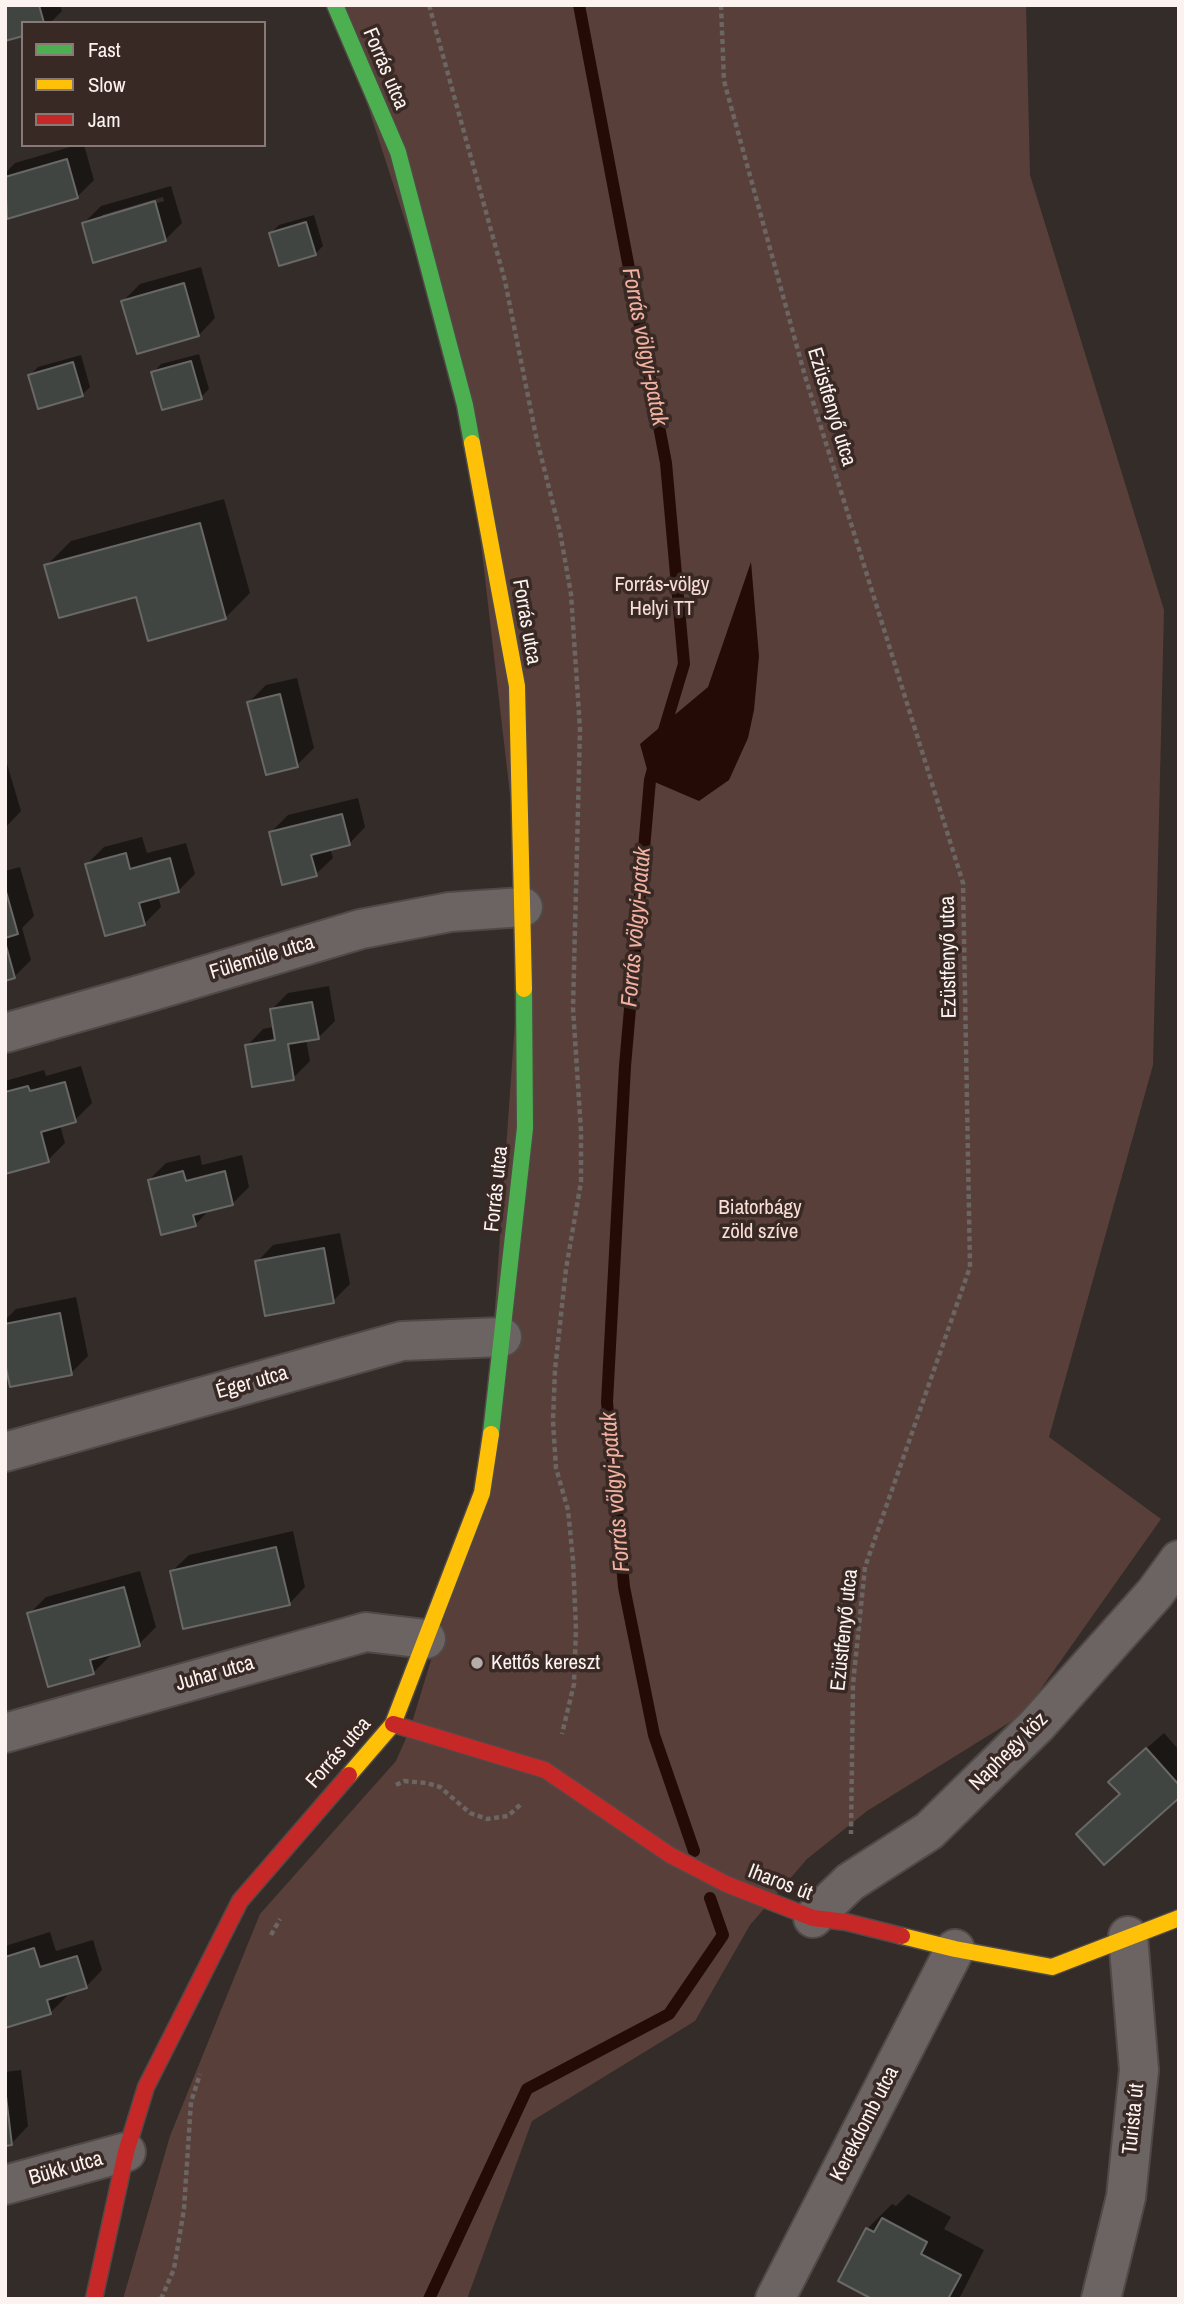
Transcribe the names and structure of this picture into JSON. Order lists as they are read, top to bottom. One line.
{"streets":{"street":["Forrás utca","Fülemüle utca","Éger utca","Juhar utca","Naphegy köz","Iharos út","Turista út","Kerekdomb utca","Bükk utca"],"path":["Ezüstfenyő utca"]},"crossings":[["Forrás utca","Fülemüle utca"],["Forrás utca","Éger utca"],["Forrás utca","Juhar utca"],["Forrás utca","Iharos út"],["Forrás utca","Bükk utca"],["Ezüstfenyő utca","Naphegy köz"],["Naphegy köz","Iharos út"],["Iharos út","Turista út"],["Iharos út","Kerekdomb utca"]],"water":["Forrás völgyi-patak"],"parks":["Forrás-völgy Helyi TT","Biatorbágy zöld szíve"],"places":["Kettős kereszt"],"legend":["Fast","Slow","Jam"]}
